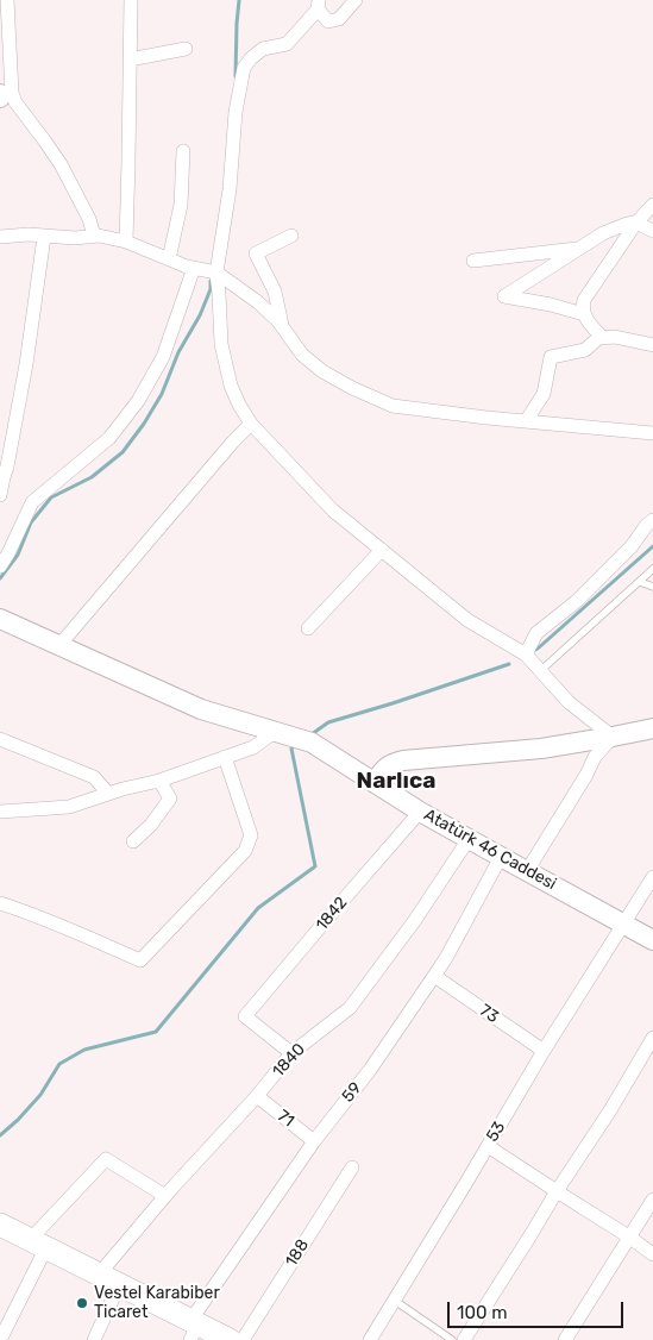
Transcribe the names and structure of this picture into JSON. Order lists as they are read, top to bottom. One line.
{"streets":{"street":["Atatürk 46 Caddesi","1842","73","1840","59","71","53","188"]},"crossings":[["Atatürk 46 Caddesi","1842"],["Atatürk 46 Caddesi","1840"],["Atatürk 46 Caddesi","59"],["Atatürk 46 Caddesi","53"],["1842","1840"],["73","59"],["73","53"],["1840","71"],["59","71"]],"districts":["Narlıca"],"places":["Vestel Karabiber Ticaret"],"scale_bar":"100 m"}
